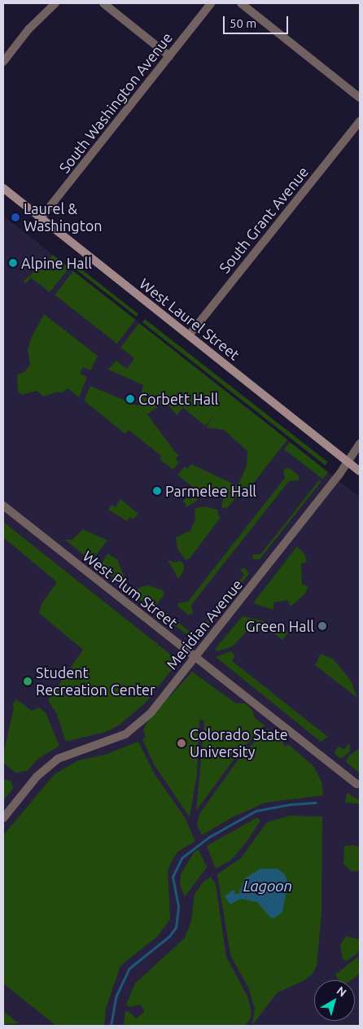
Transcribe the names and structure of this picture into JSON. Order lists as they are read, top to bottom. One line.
{"streets":{"main road":["West Laurel Street"],"street":["South Washington Avenue","South Grant Avenue","West Plum Street","Meridian Avenue"]},"crossings":[["South Washington Avenue","West Laurel Street"],["South Grant Avenue","West Laurel Street"],["West Laurel Street","Meridian Avenue"],["West Plum Street","Meridian Avenue"]],"water":["Lagoon"],"places":["Laurel & Washington","Alpine Hall","Corbett Hall","Parmelee Hall","Green Hall","Student Recreation Center","Colorado State University"],"scale_bar":"50 m","north":"top right"}
